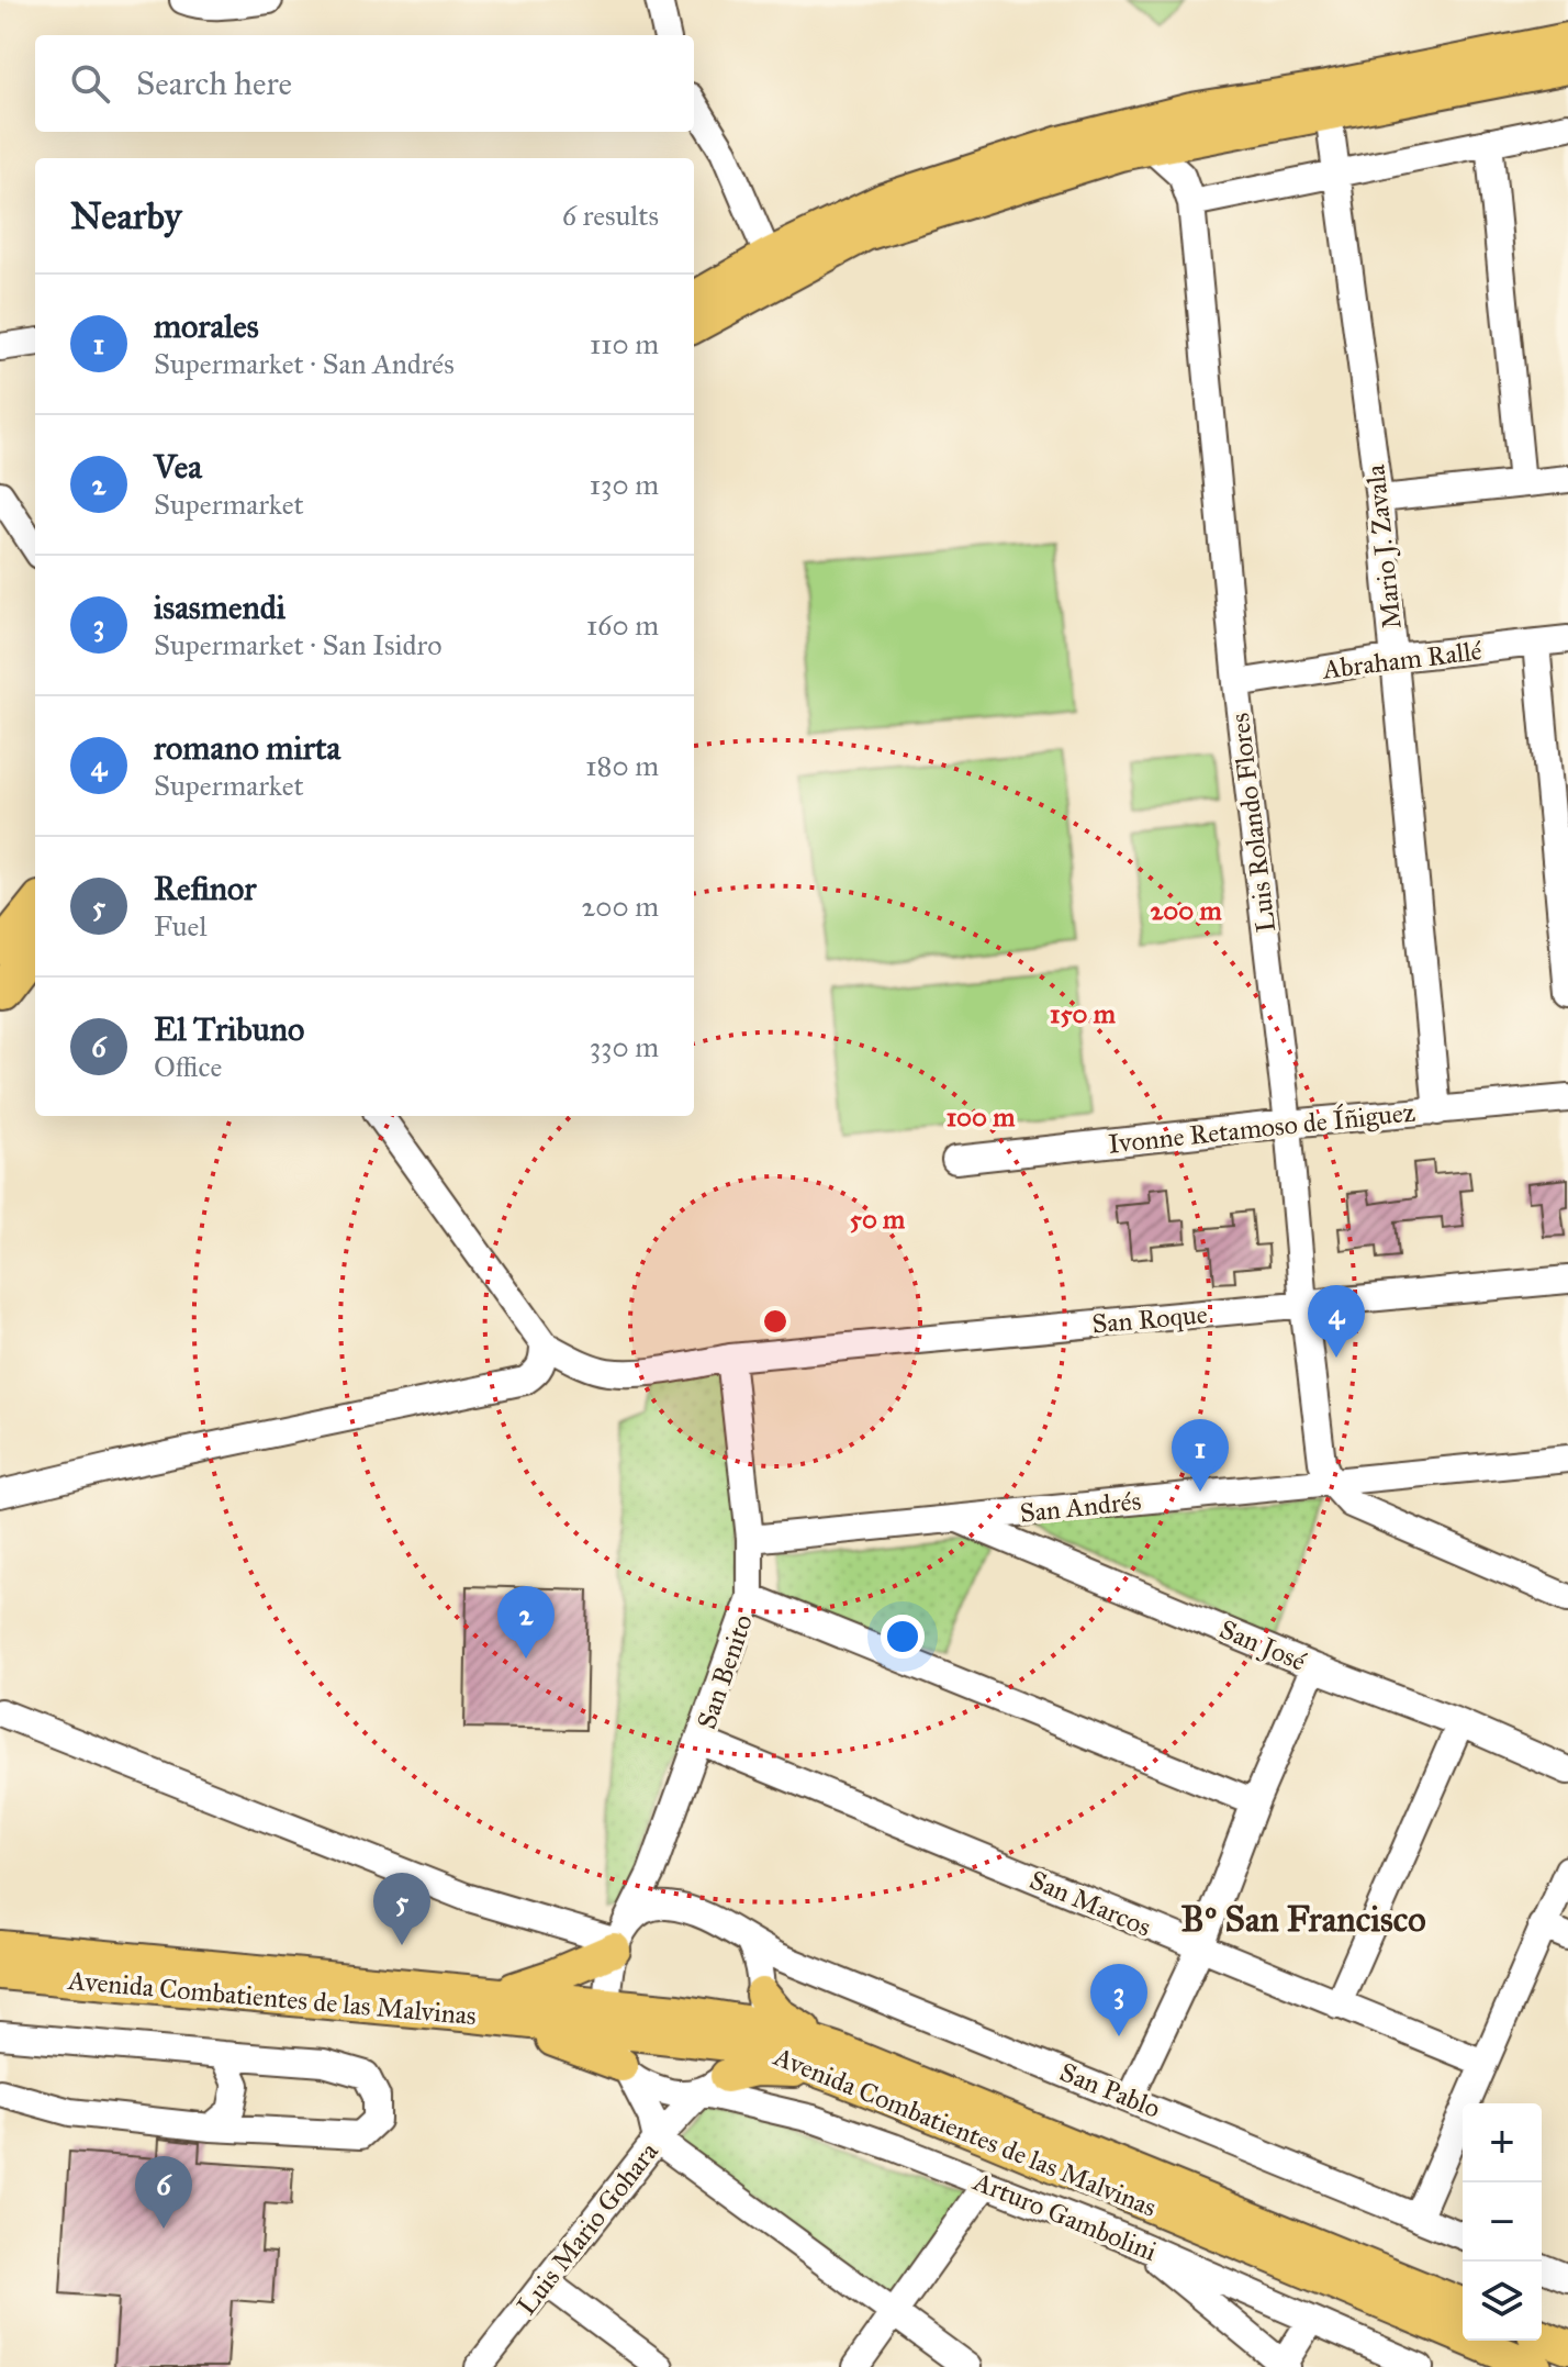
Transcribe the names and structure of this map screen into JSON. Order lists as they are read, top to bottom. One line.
{"streets":{"main road":["Avenida Combatientes de las Malvinas"],"street":["Mario J. Zavala","Abraham Rallé","Luis Rolando Flores","Ivonne Retamoso de Íñiguez","San Roque","San Andrés","San José","San Benito","San Marcos","San Pablo","Arturo Gambolini","Luis Mario Gohara"]},"crossings":[["Mario J. Zavala","Abraham Rallé"],["Mario J. Zavala","Ivonne Retamoso de Íñiguez"],["Abraham Rallé","Luis Rolando Flores"],["Luis Rolando Flores","Ivonne Retamoso de Íñiguez"],["Luis Rolando Flores","San Roque"],["Luis Rolando Flores","San Andrés"],["San Roque","San Benito"],["San Andrés","San José"],["San Andrés","San Benito"],["San Benito","San Marcos"],["San Benito","Avenida Combatientes de las Malvinas"],["Avenida Combatientes de las Malvinas","Luis Mario Gohara"],["Arturo Gambolini","Luis Mario Gohara"]],"districts":["Bº San Francisco"],"page":{"search":"Search here","heading":["Nearby","6 results"],"list":[{"mark":"1","name":"morales","note":"Supermarket · San Andrés","value":"110 m"},{"mark":"2","name":"Vea","note":"Supermarket","value":"130 m"},{"mark":"3","name":"isasmendi","note":"Supermarket · San Isidro","value":"160 m"},{"mark":"4","name":"romano mirta","note":"Supermarket","value":"180 m"},{"mark":"5","name":"Refinor","note":"Fuel","value":"200 m"},{"mark":"6","name":"El Tribuno","note":"Office","value":"330 m"}],"pins":["4","1","2","5","3","6"],"map_buttons":["+","−"]},"rings":["200 m","150 m","100 m","50 m"]}
